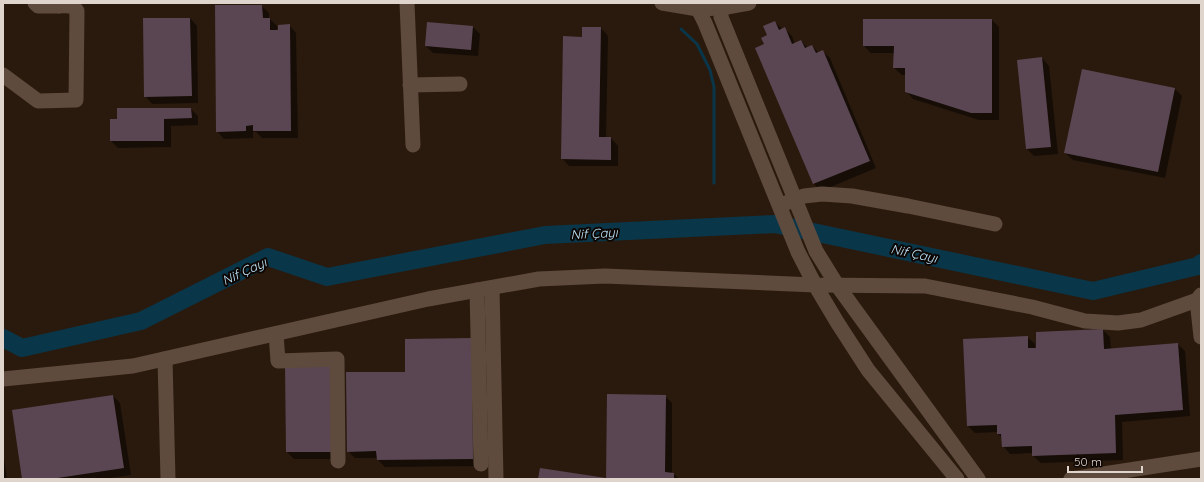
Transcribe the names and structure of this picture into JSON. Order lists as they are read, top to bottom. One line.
{"water":["Nif Çayı"],"scale_bar":"50 m"}
